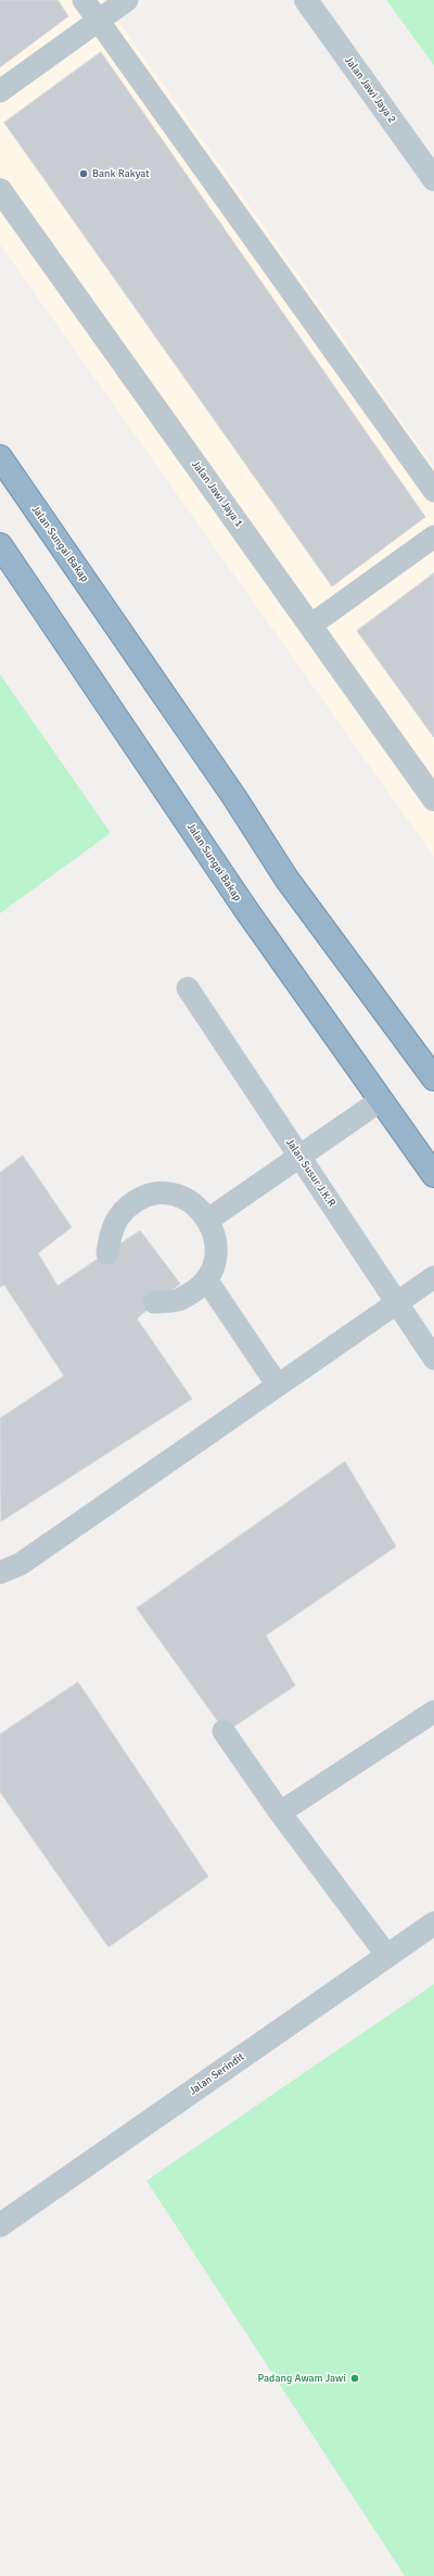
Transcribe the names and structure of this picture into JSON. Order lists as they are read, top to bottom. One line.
{"streets":{"highway":["Jalan Sungai Bakap"],"street":["Jalan Jawi Jaya 2","Jalan Jawi Jaya 1","Jalan Serindit"],"lane":["Jalan Susur J.K.R"]},"places":["Bank Rakyat","Padang Awam Jawi"]}
